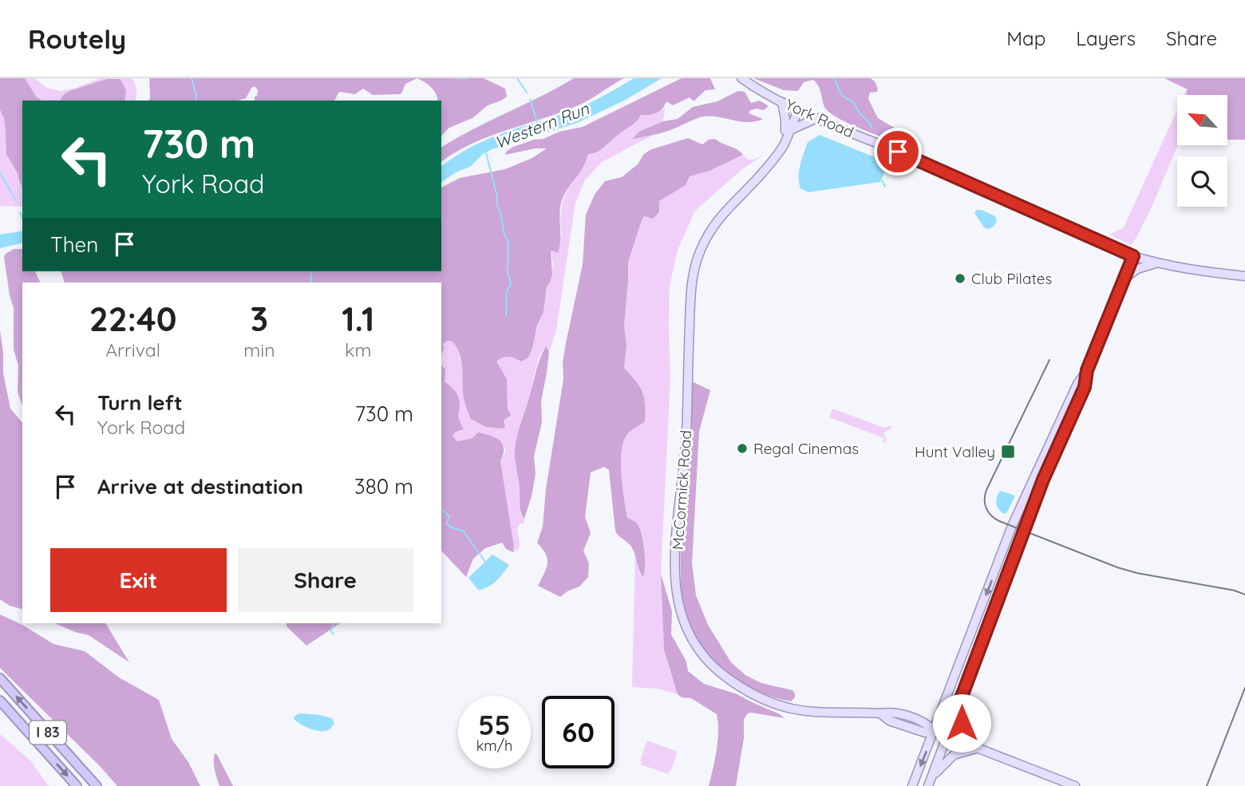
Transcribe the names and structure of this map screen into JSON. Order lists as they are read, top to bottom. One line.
{"streets":{"highway":["I 83"],"main road":["York Road","McCormick Road"]},"crossings":[["York Road","McCormick Road"]],"water":["Western Run"],"places":{"other":["Club Pilates","Regal Cinemas"],"transit":["Hunt Valley"]},"north":"top left","page":{"header":"Routely","nav":["Map","Layers","Share"],"turn":["730 m","York Road"],"then":"Then","eta":["22:40","Arrival","3","min","1.1","km"],"list":[{"name":"Turn left","note":"York Road","value":"730 m"},{"name":"Arrive at destination","value":"380 m"}],"buttons":["Exit","Share"],"speed":"55 km/h","limit":"60"}}
